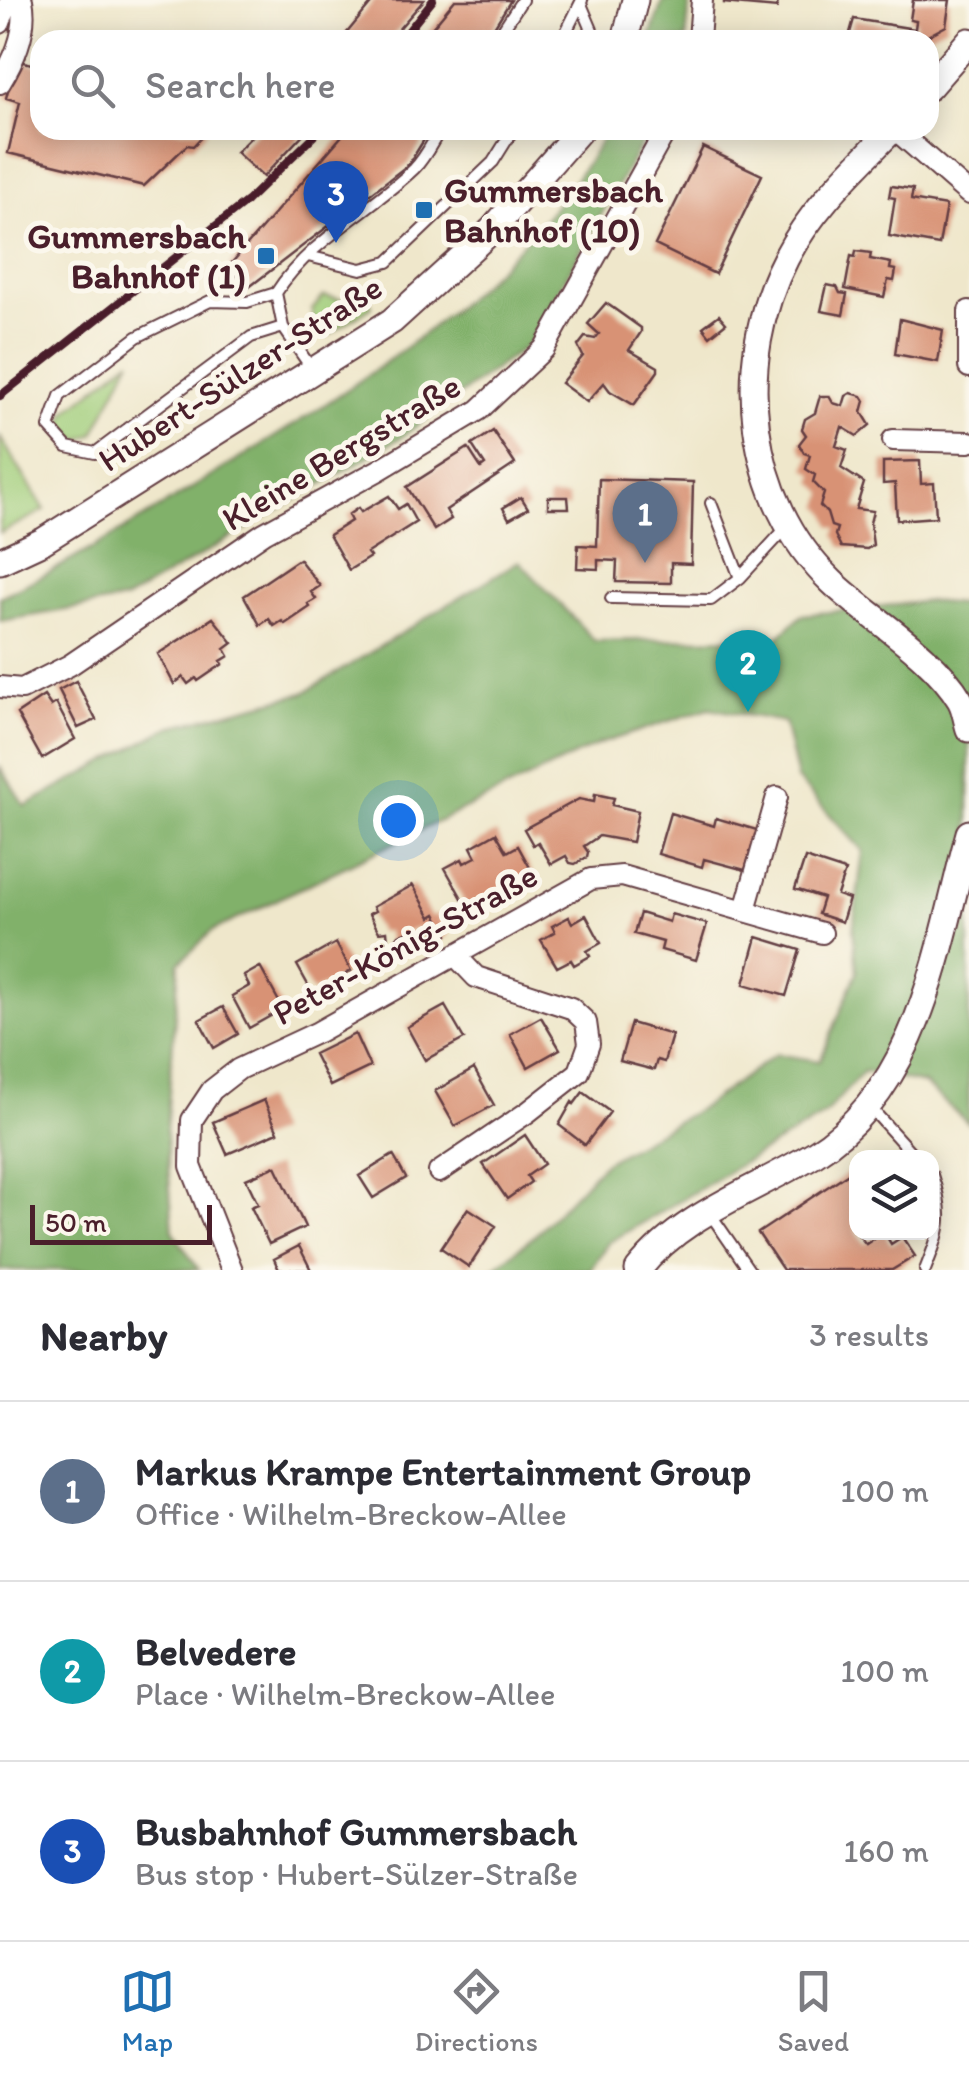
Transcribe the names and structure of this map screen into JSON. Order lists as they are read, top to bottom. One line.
{"streets":{"street":["Hubert-Sülzer-Straße","Kleine Bergstraße","Peter-König-Straße"]},"places":{"transit":["Gummersbach Bahnhof (10)","Gummersbach Bahnhof (1)"]},"scale_bar":"50 m","page":{"search":"Search here","pins":["3","1","2"],"scale":"50 m","heading":["Nearby","3 results"],"list":[{"mark":"1","name":"Markus Krampe Entertainment Group","note":"Office · Wilhelm-Breckow-Allee","value":"100 m"},{"mark":"2","name":"Belvedere","note":"Place · Wilhelm-Breckow-Allee","value":"100 m"},{"mark":"3","name":"Busbahnhof Gummersbach","note":"Bus stop · Hubert-Sülzer-Straße","value":"160 m"}],"nav":["Map","Directions","Saved"]}}
